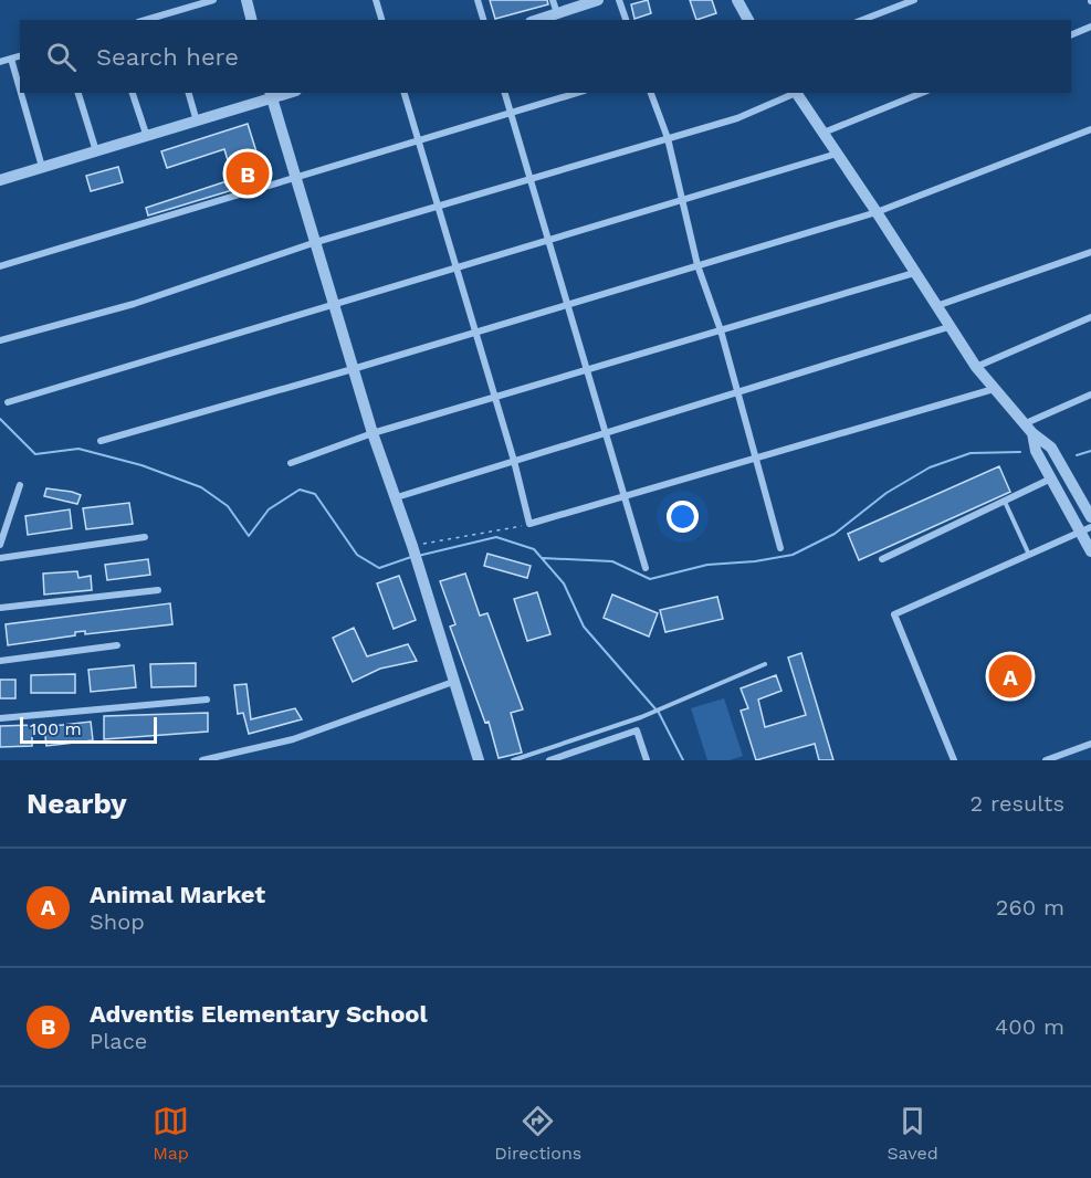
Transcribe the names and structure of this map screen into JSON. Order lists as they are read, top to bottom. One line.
{"scale_bar":"100 m","page":{"search":"Search here","pins":["B","A"],"scale":"100 m","heading":["Nearby","2 results"],"list":[{"mark":"A","name":"Animal Market","note":"Shop","value":"260 m"},{"mark":"B","name":"Adventis Elementary School","note":"Place","value":"400 m"}],"nav":["Map","Directions","Saved"]}}
